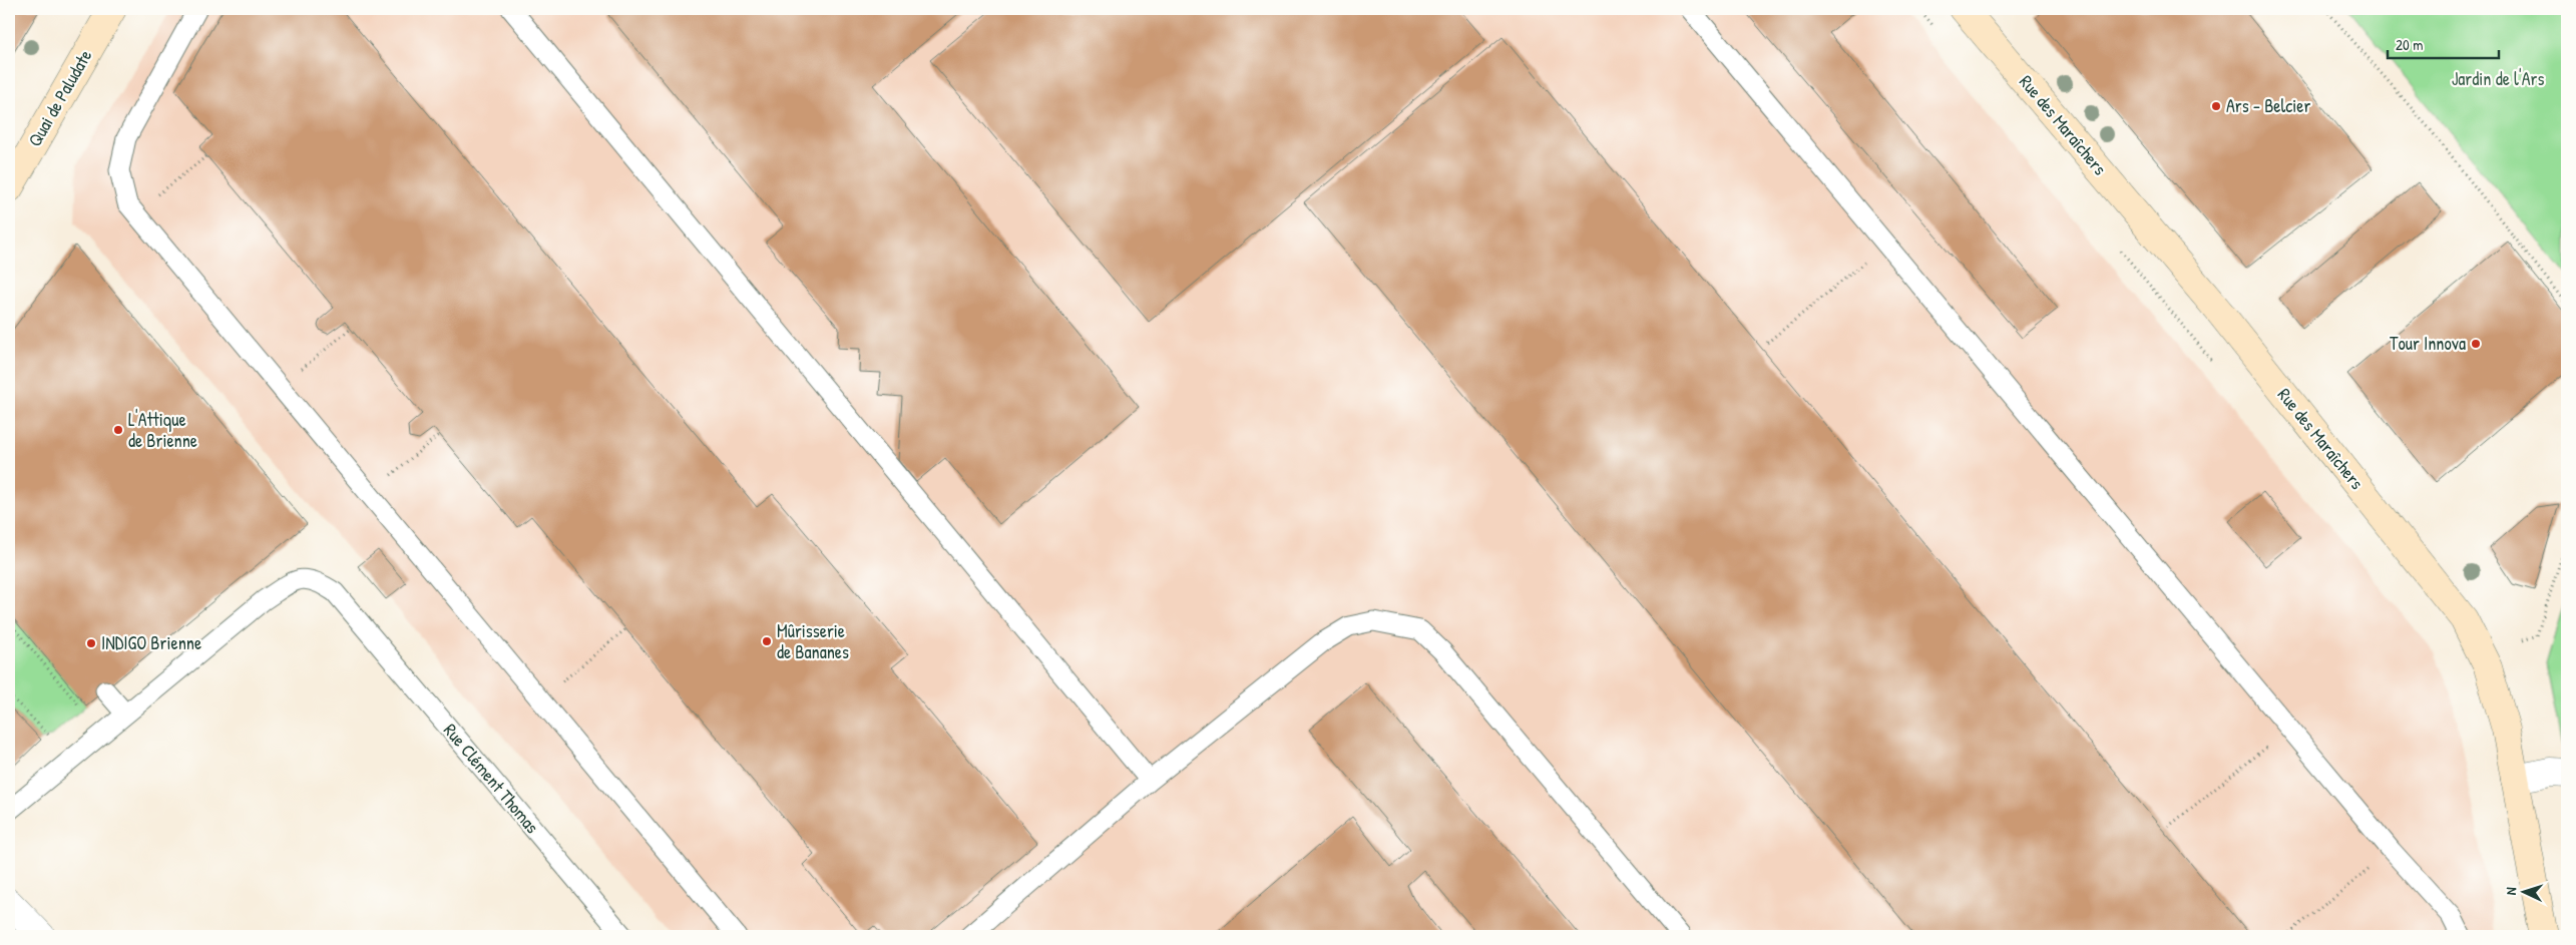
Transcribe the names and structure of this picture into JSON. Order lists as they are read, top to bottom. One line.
{"streets":{"main road":["Quai de Paludate","Rue des Maraîchers"],"lane":["Rue Clément Thomas"]},"parks":["Jardin de l'Ars"],"places":["Ars - Belcier","Tour Innova","L'Attique de Brienne","Mûrisserie de Bananes","INDIGO Brienne"],"scale_bar":"20 m","north":"left"}
